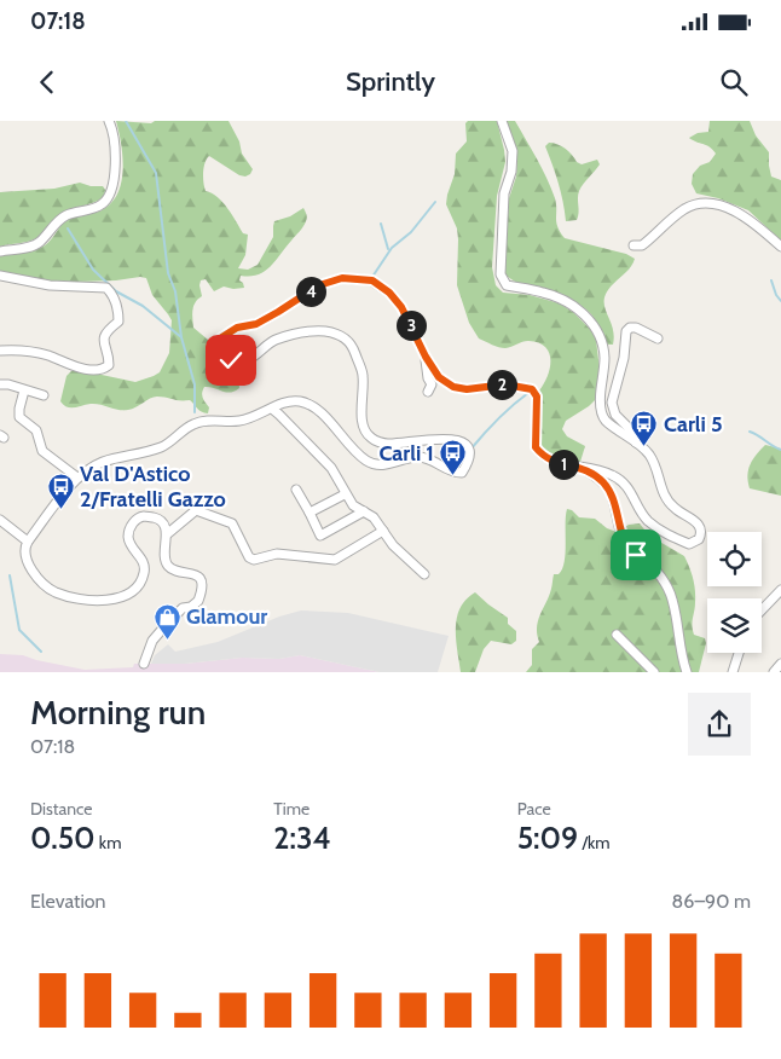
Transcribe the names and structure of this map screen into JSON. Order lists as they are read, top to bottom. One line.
{"places":{"bus stop":["Carli 5","Carli 1","Val D'Astico 2/Fratelli Gazzo"],"shop":["Glamour"]},"page":{"status":"07:18","header":"Sprintly","pins":["4","3","2","1"],"heading":["Morning run","07:18"],"stats":[["Distance","0.50 km"],["Time","2:34"],["Pace","5:09 /km"]],"chart":["Elevation","86–90 m"]}}
